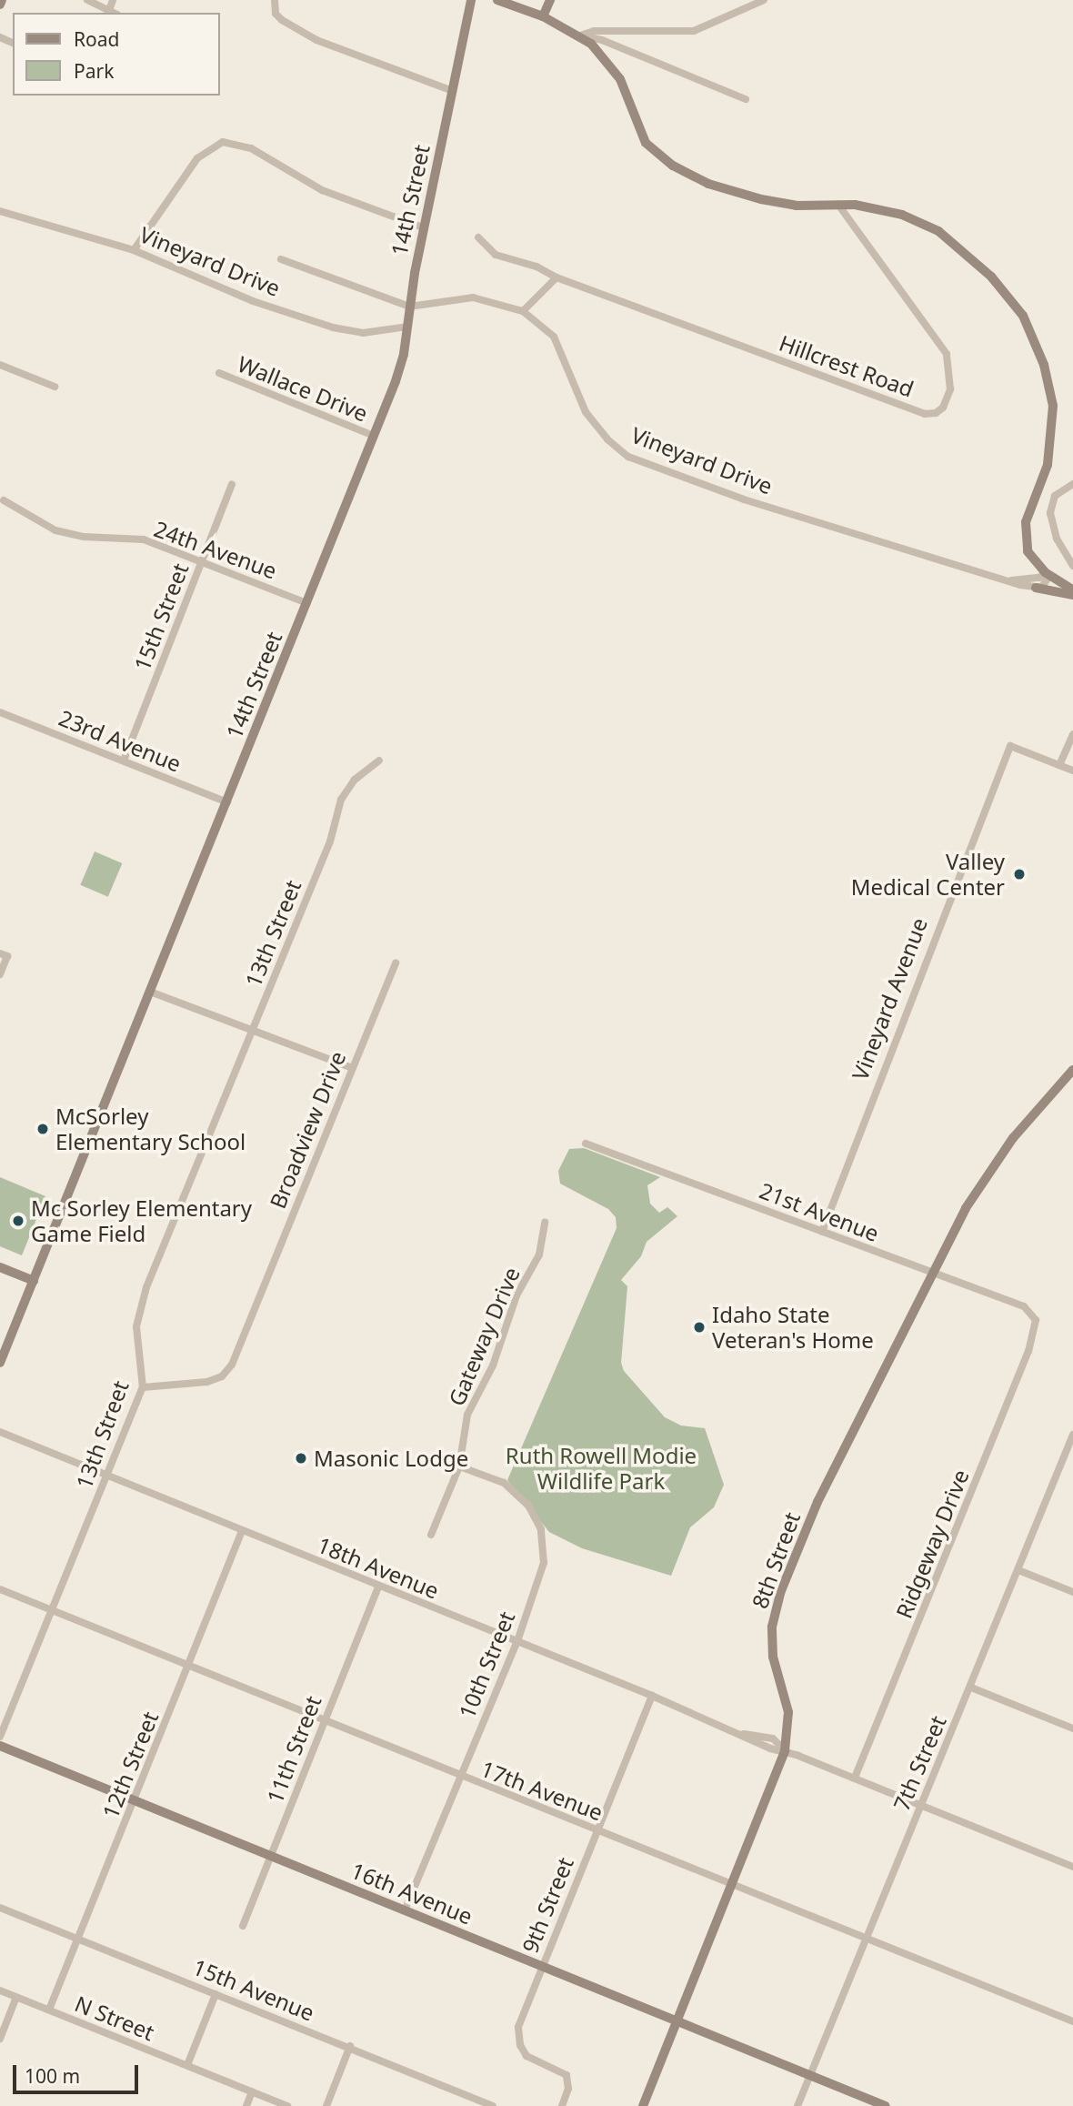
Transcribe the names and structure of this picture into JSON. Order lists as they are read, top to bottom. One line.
{"streets":{"street":["14th Street","Vineyard Drive","Hillcrest Road","Wallace Drive","24th Avenue","15th Street","23rd Avenue","13th Street","Vineyard Avenue","Broadview Drive","21st Avenue","Gateway Drive","Ridgeway Drive","8th Street","18th Avenue","10th Street","11th Street","7th Street","12th Street","17th Avenue","16th Avenue","9th Street","15th Avenue","N Street"]},"crossings":[["14th Street","Vineyard Drive"],["14th Street","Wallace Drive"],["14th Street","24th Avenue"],["14th Street","23rd Avenue"],["24th Avenue","15th Street"],["15th Street","23rd Avenue"],["13th Street","Broadview Drive"],["13th Street","18th Avenue"],["13th Street","17th Avenue"],["Vineyard Avenue","21st Avenue"],["21st Avenue","Ridgeway Drive"],["21st Avenue","8th Street"],["Gateway Drive","10th Street"],["Ridgeway Drive","18th Avenue"],["8th Street","18th Avenue"],["8th Street","17th Avenue"],["8th Street","16th Avenue"],["18th Avenue","10th Street"],["18th Avenue","11th Street"],["18th Avenue","7th Street"],["18th Avenue","12th Street"],["18th Avenue","9th Street"],["10th Street","17th Avenue"],["10th Street","16th Avenue"],["11th Street","17th Avenue"],["11th Street","16th Avenue"],["7th Street","17th Avenue"],["7th Street","16th Avenue"],["12th Street","17th Avenue"],["12th Street","16th Avenue"],["12th Street","15th Avenue"],["12th Street","N Street"],["17th Avenue","9th Street"],["16th Avenue","9th Street"]],"parks":["Ruth Rowell Modie Wildlife Park"],"places":["Valley Medical Center","McSorley Elementary School","Mc Sorley Elementary Game Field","Idaho State Veteran's Home","Masonic Lodge"],"legend":["Road","Park"],"scale_bar":"100 m"}
